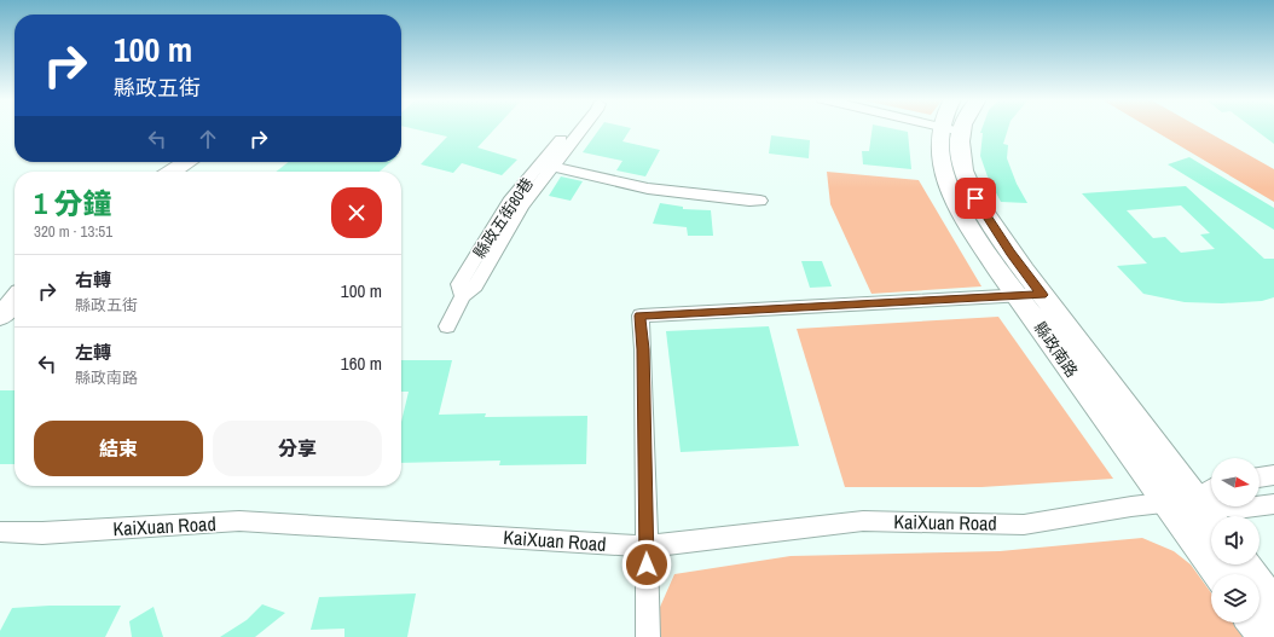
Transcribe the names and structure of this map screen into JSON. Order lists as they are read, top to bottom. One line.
{"streets":{"street":["縣政五街80巷","縣政南路","KaiXuan Road"]},"crossings":[["縣政南路","KaiXuan Road"]],"north":"right","page":{"turn":["100 m","縣政五街"],"heading":["1 分鐘","320 m · 13:51"],"list":[{"name":"右轉","note":"縣政五街","value":"100 m"},{"name":"左轉","note":"縣政南路","value":"160 m"}],"buttons":["結束","分享"]}}
